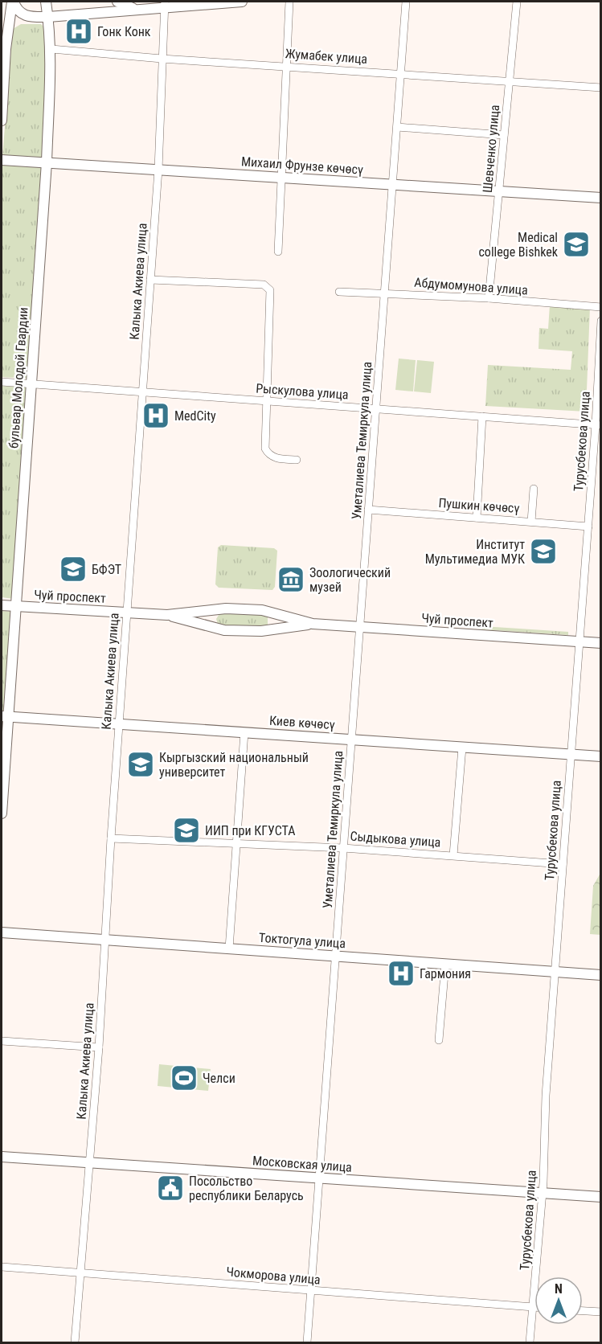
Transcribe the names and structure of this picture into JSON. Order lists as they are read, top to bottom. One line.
{"streets":{"main road":["Михаил Фрунзе көчөсү","бульвар Молодой Гвардии","Чуй проспект","Киев көчөсү","Токтогула улица","Московская улица"],"street":["Жумабек улица","Шевченко улица","Калыка Акиева улица","Абдумомунова улица","Рыскулова улица","Уметалиева Темиркула улица","Турусбекова улица","Пушкин көчөсү","Сыдыкова улица","Чокморова улица"]},"crossings":[["Жумабек улица","Шевченко улица"],["Жумабек улица","Калыка Акиева улица"],["Жумабек улица","бульвар Молодой Гвардии"],["Жумабек улица","Уметалиева Темиркула улица"],["Шевченко улица","Михаил Фрунзе көчөсү"],["Шевченко улица","Абдумомунова улица"],["Михаил Фрунзе көчөсү","Калыка Акиева улица"],["Михаил Фрунзе көчөсү","бульвар Молодой Гвардии"],["Михаил Фрунзе көчөсү","Уметалиева Темиркула улица"],["Калыка Акиева улица","Рыскулова улица"],["Калыка Акиева улица","Чуй проспект"],["Калыка Акиева улица","Киев көчөсү"],["Калыка Акиева улица","Сыдыкова улица"],["Калыка Акиева улица","Токтогула улица"],["Калыка Акиева улица","Московская улица"],["Калыка Акиева улица","Чокморова улица"],["Абдумомунова улица","Уметалиева Темиркула улица"],["бульвар Молодой Гвардии","Рыскулова улица"],["бульвар Молодой Гвардии","Чуй проспект"],["бульвар Молодой Гвардии","Киев көчөсү"],["Рыскулова улица","Уметалиева Темиркула улица"],["Рыскулова улица","Турусбекова улица"],["Уметалиева Темиркула улица","Пушкин көчөсү"],["Уметалиева Темиркула улица","Чуй проспект"],["Уметалиева Темиркула улица","Киев көчөсү"],["Уметалиева Темиркула улица","Сыдыкова улица"],["Уметалиева Темиркула улица","Токтогула улица"],["Уметалиева Темиркула улица","Московская улица"],["Уметалиева Темиркула улица","Чокморова улица"],["Турусбекова улица","Пушкин көчөсү"],["Турусбекова улица","Чуй проспект"],["Турусбекова улица","Киев көчөсү"],["Турусбекова улица","Сыдыкова улица"],["Турусбекова улица","Токтогула улица"],["Турусбекова улица","Московская улица"],["Турусбекова улица","Чокморова улица"]],"places":{"hospital":["Гонк Конк","MedCity","Гармония"],"school or university":["Medical college Bishkek","Институт Мультимедиа МУК","БФЭТ","Кыргызский национальный университет","ИИП при КГУСТА"],"museum":["Зоологический музей"],"sports":["Челси"],"public building":["Посольство республики Беларусь"]},"north":"top"}
